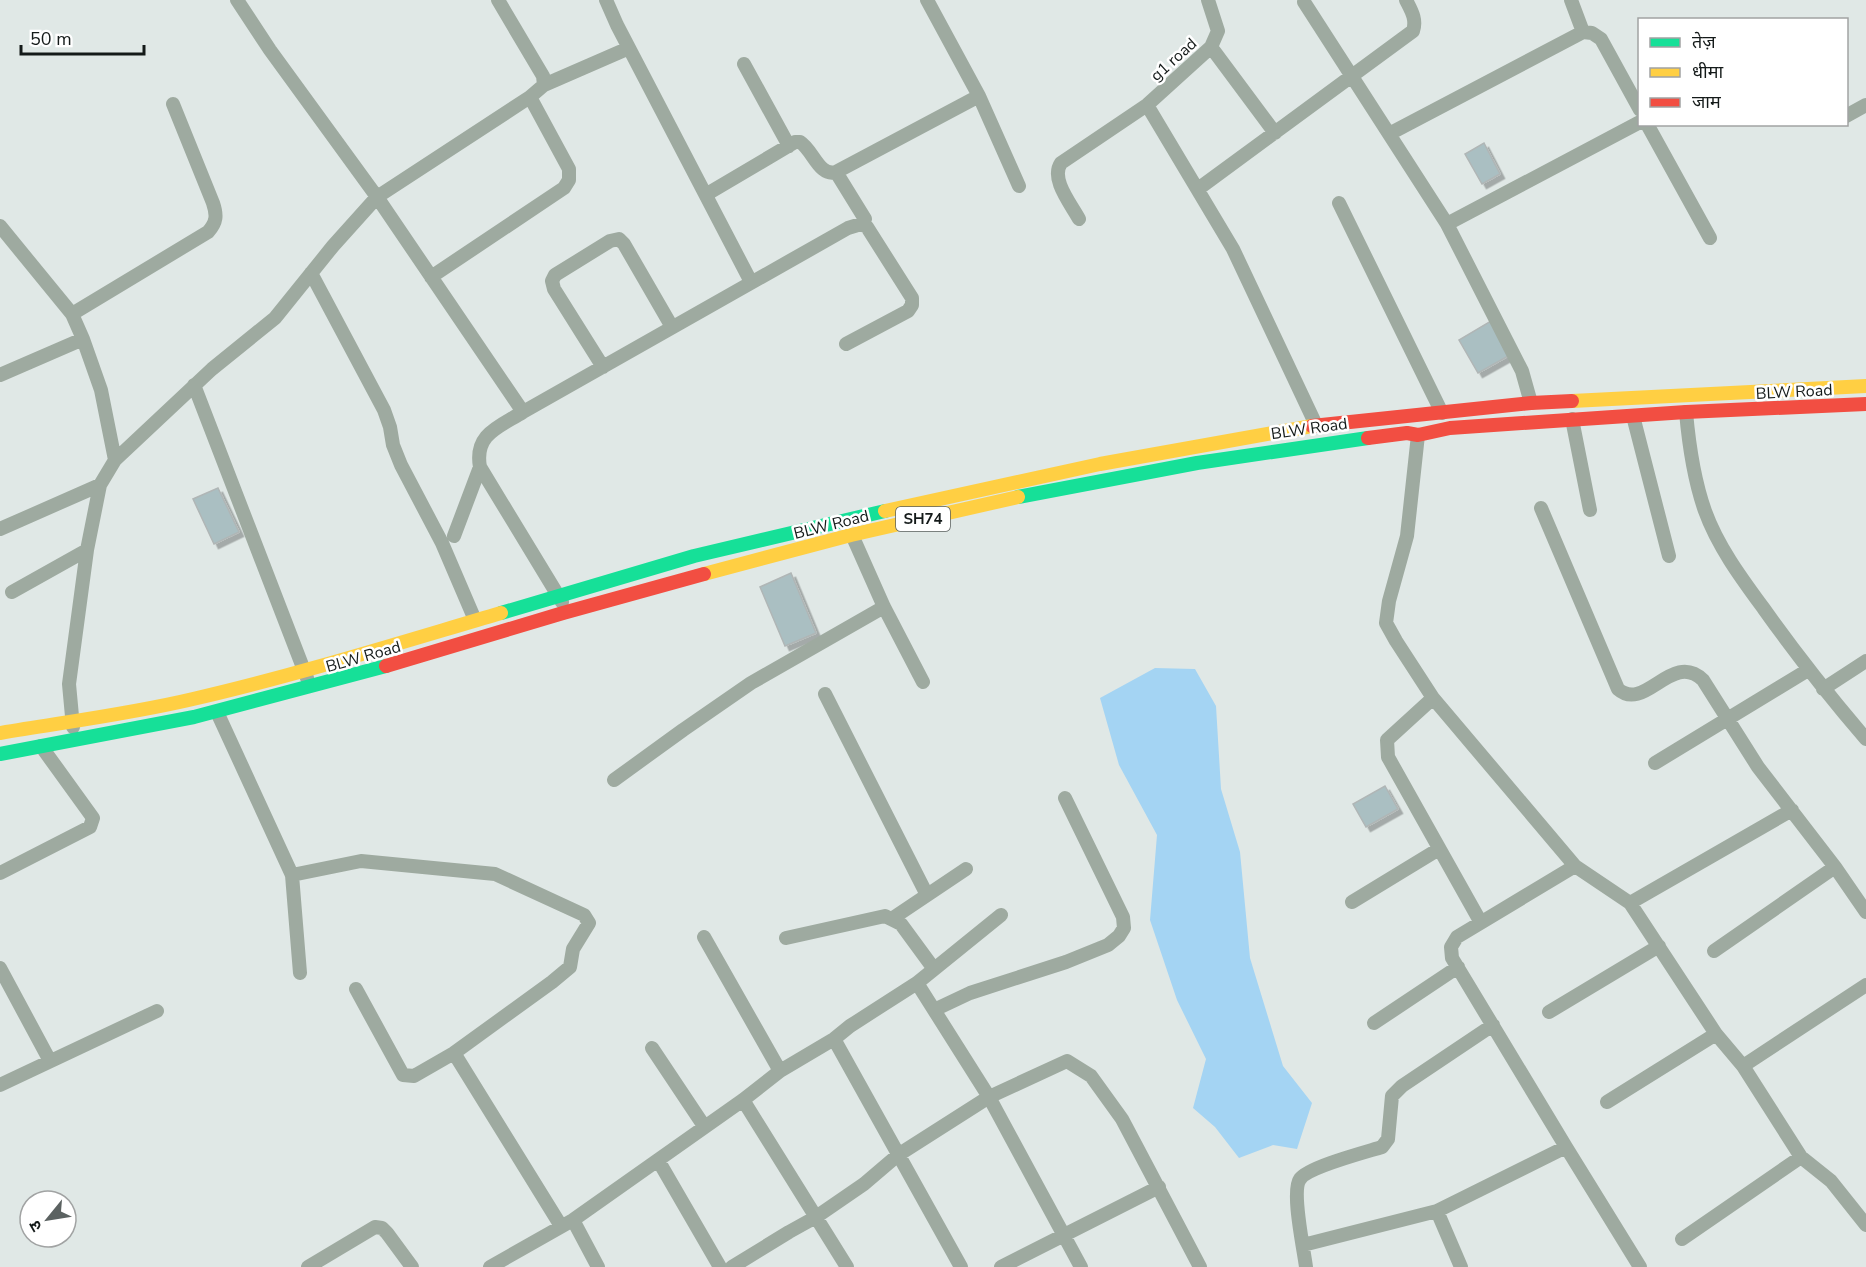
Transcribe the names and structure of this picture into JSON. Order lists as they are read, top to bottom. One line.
{"streets":{"main road":["BLW Road","SH74"],"street":["g1 road"]},"legend":["तेज़","धीमा","जाम"],"scale_bar":"50 m","north":"bottom left"}
